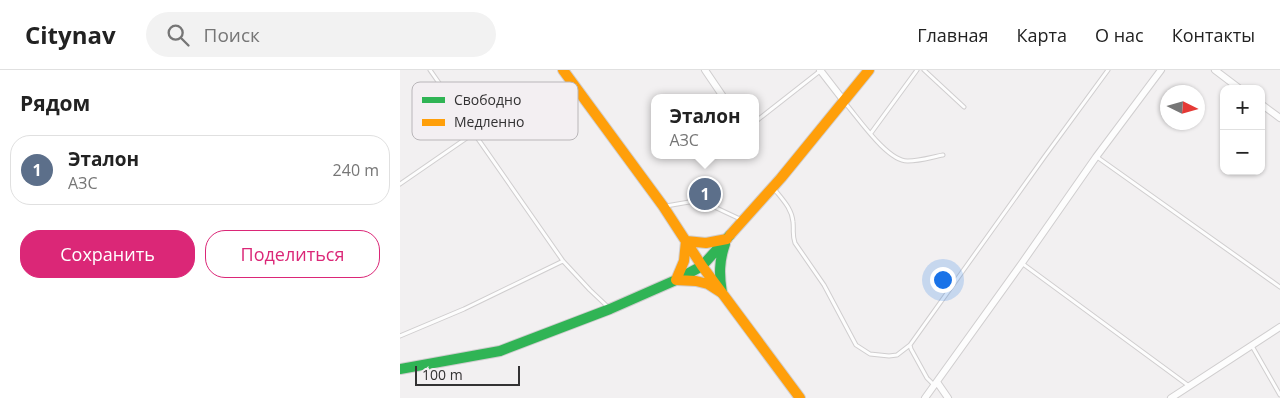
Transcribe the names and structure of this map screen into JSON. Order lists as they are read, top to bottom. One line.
{"legend":["Свободно","Медленно"],"scale_bar":"100 m","north":"right","page":{"header":"Citynav","search":"Поиск","nav":["Главная","Карта","О нас","Контакты"],"heading":"Рядом","map_buttons":["+","−"],"popup":["Эталон","АЗС"],"list":[{"mark":"1","name":"Эталон","note":"АЗС","value":"240 m"}],"pins":"1","buttons":["Сохранить","Поделиться"],"scale":"100 m"}}
